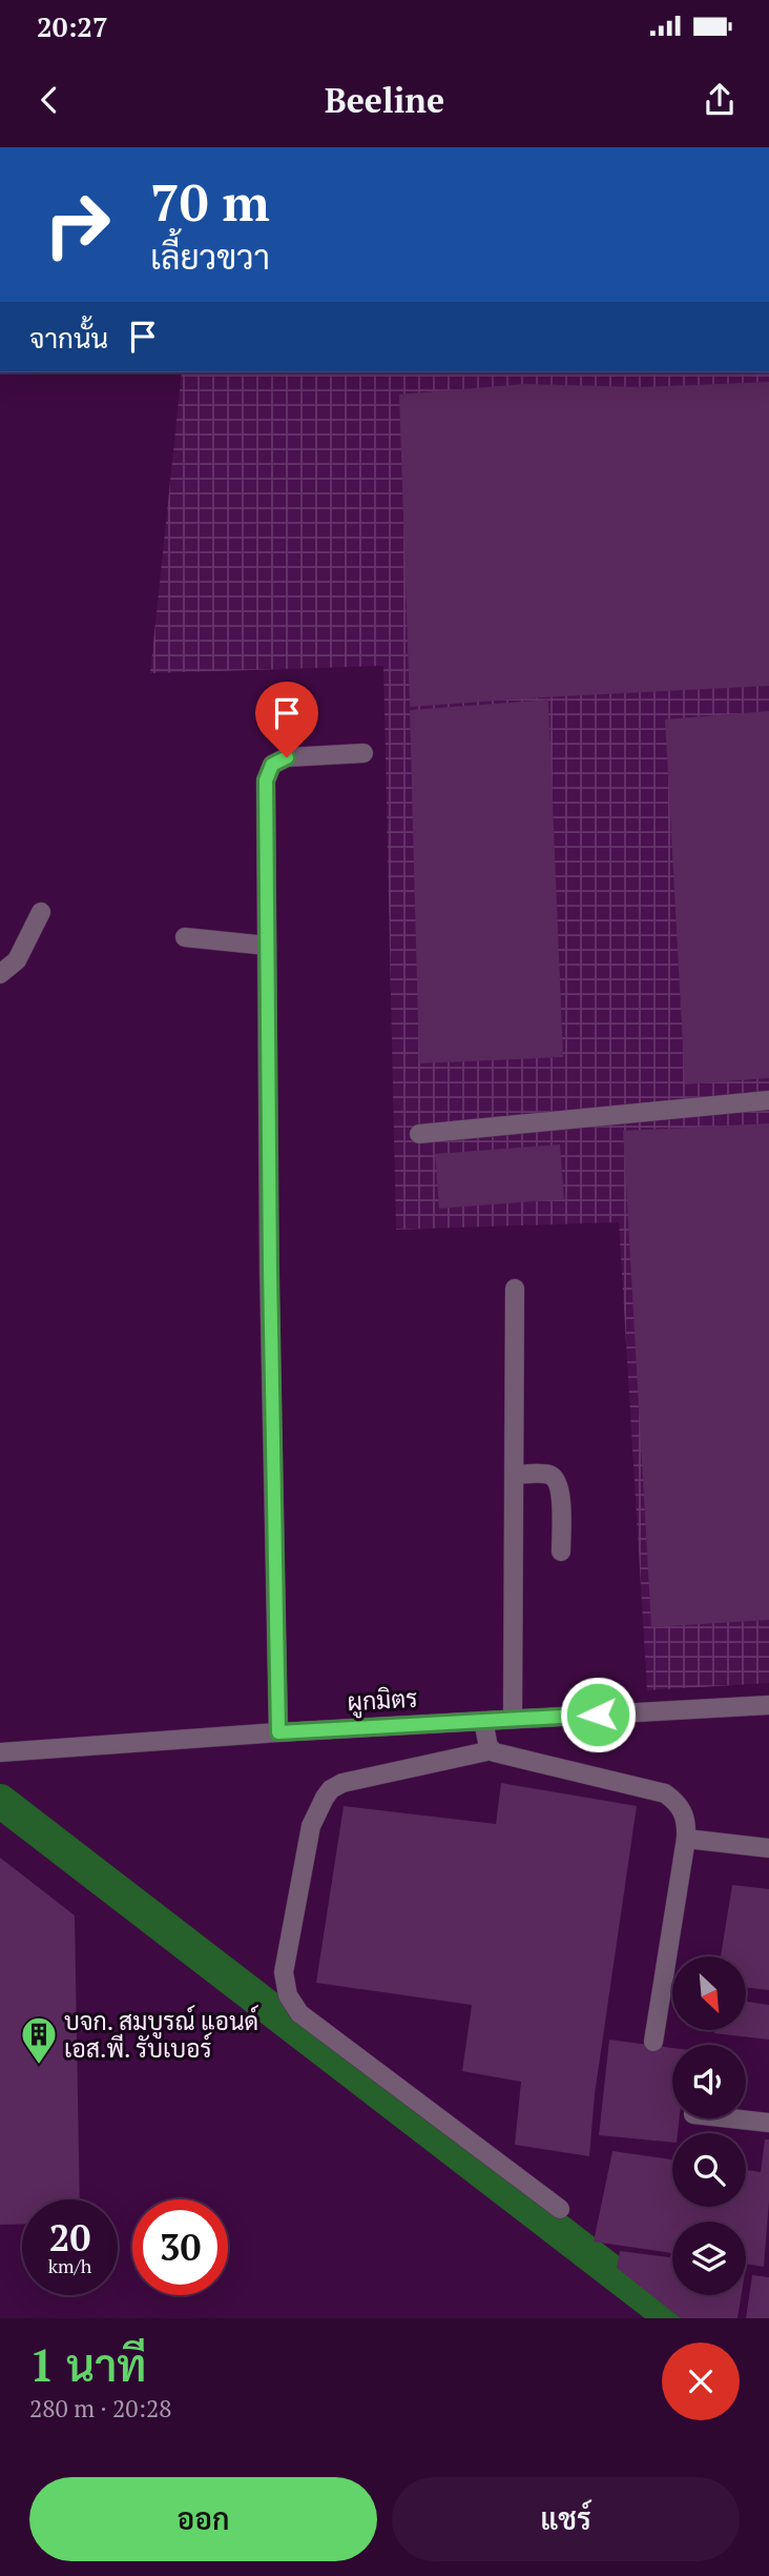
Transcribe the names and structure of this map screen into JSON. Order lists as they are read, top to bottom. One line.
{"streets":{"street":["ผูกมิตร"]},"places":{"building":["บจก. สมบูรณ์ แอนด์ เอส.พี. รับเบอร์"]},"north":"bottom right","page":{"status":"20:27","header":"Beeline","turn":["70 m","เลี้ยวขวา"],"then":"จากนั้น","speed":"20 km/h","limit":"30","heading":["1 นาที","280 m · 20:28"],"buttons":["ออก","แชร์"]}}
